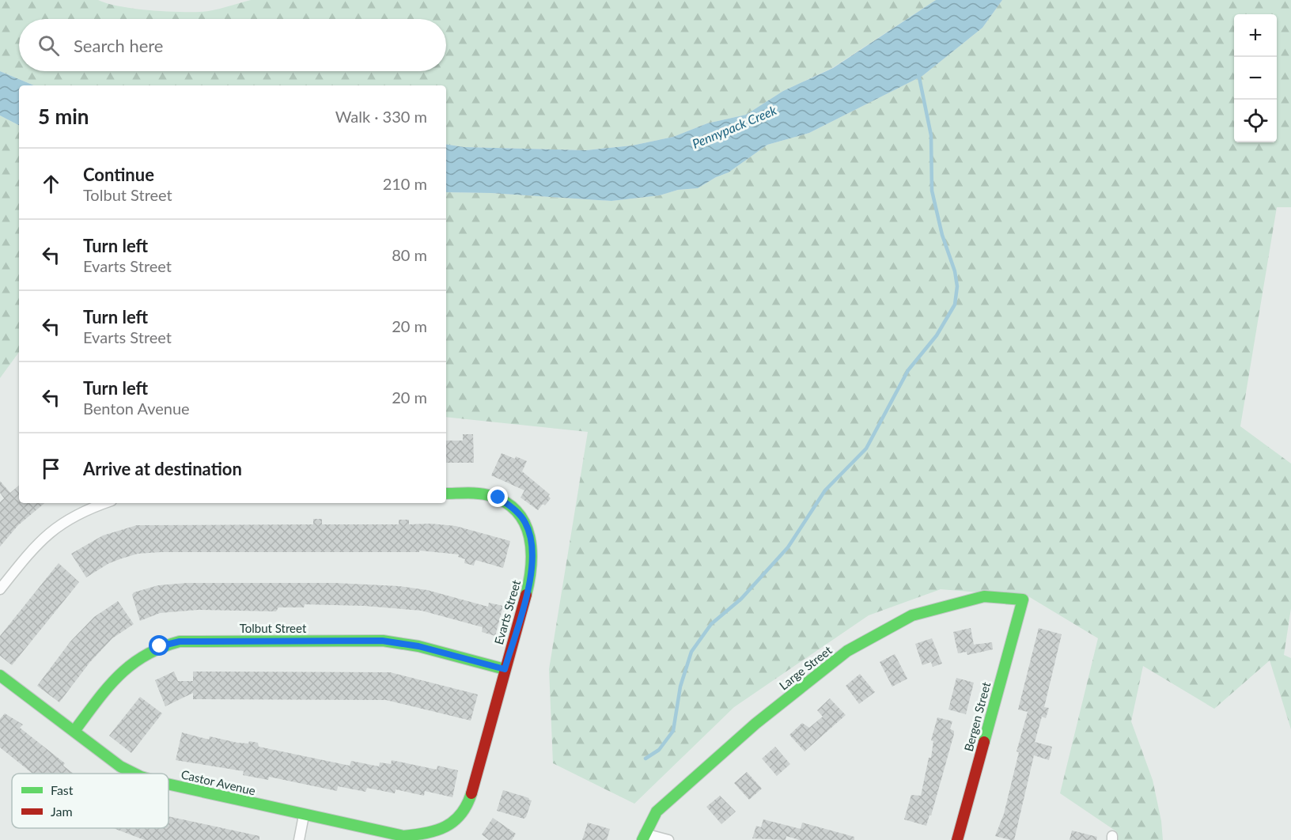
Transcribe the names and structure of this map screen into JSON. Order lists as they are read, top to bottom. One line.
{"streets":{"street":["Evarts Street","Tolbut Street","Large Street","Bergen Street","Castor Avenue"]},"crossings":[["Evarts Street","Tolbut Street"],["Evarts Street","Castor Avenue"],["Tolbut Street","Castor Avenue"],["Large Street","Bergen Street"]],"water":["Pennypack Creek"],"legend":["Fast","Jam"],"page":{"map_buttons":["+","−"],"search":"Search here","heading":["5 min","Walk · 330 m"],"list":[["Continue","Tolbut Street","210 m"],["Turn left","Evarts Street","80 m"],["Turn left","Evarts Street","20 m"],["Turn left","Benton Avenue","20 m"],"Arrive at destination"]}}
